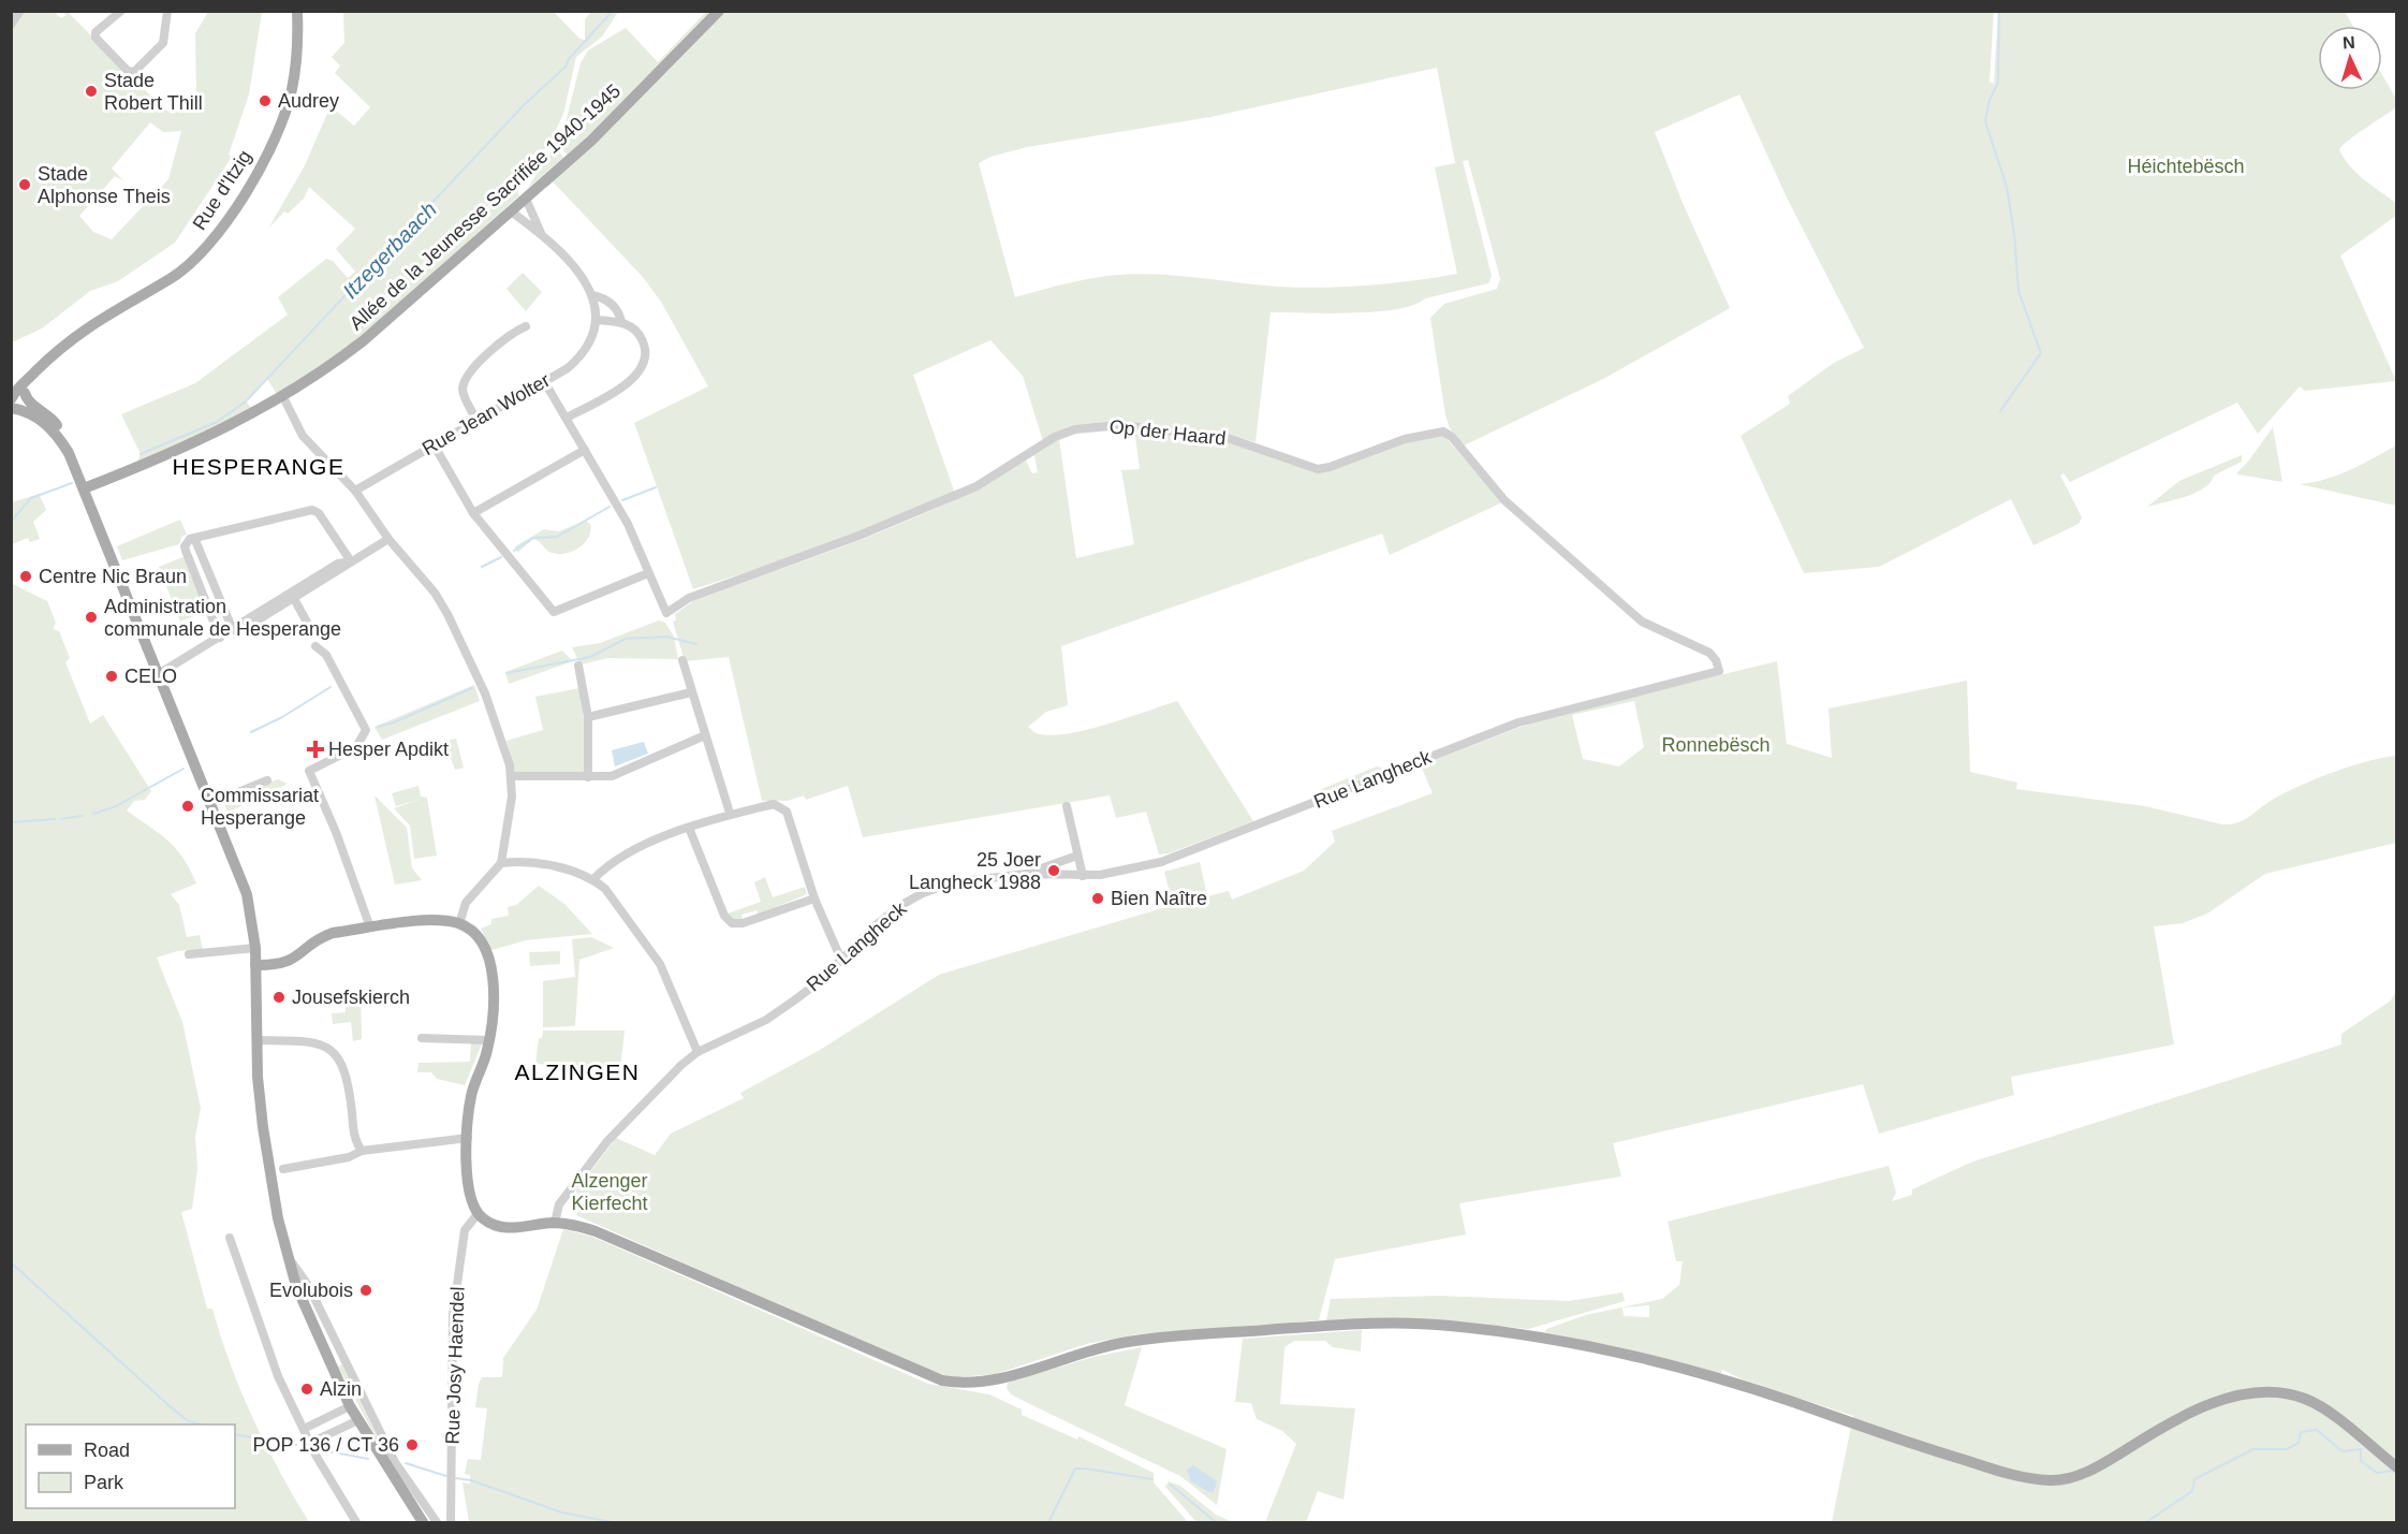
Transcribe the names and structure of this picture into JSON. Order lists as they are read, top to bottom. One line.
{"streets":{"main road":["Rue d'Itzig","Allée de la Jeunesse Sacrifiée 1940-1945"],"street":["Rue Jean Wolter","Op der Haard","Rue Langheck","Rue Josy Haendel"]},"crossings":[["Allée de la Jeunesse Sacrifiée 1940-1945","Rue Jean Wolter"],["Op der Haard","Rue Langheck"]],"districts":["HESPERANGE","ALZINGEN"],"water":["Itzegerbaach"],"parks":["Héichtebësch","Ronnebësch","Alzenger Kierfecht"],"places":{"other":["Stade Robert Thill","Audrey","Stade Alphonse Theis","Centre Nic Braun","Administration communale de Hesperange","CELO","Commissariat Hesperange","25 Joer Langheck 1988","Bien Naître","Jousefskierch","Evolubois","Alzin","POP 136 / CT 36"],"health":["Hesper Apdikt"]},"legend":["Road","Park"],"north":"top"}
